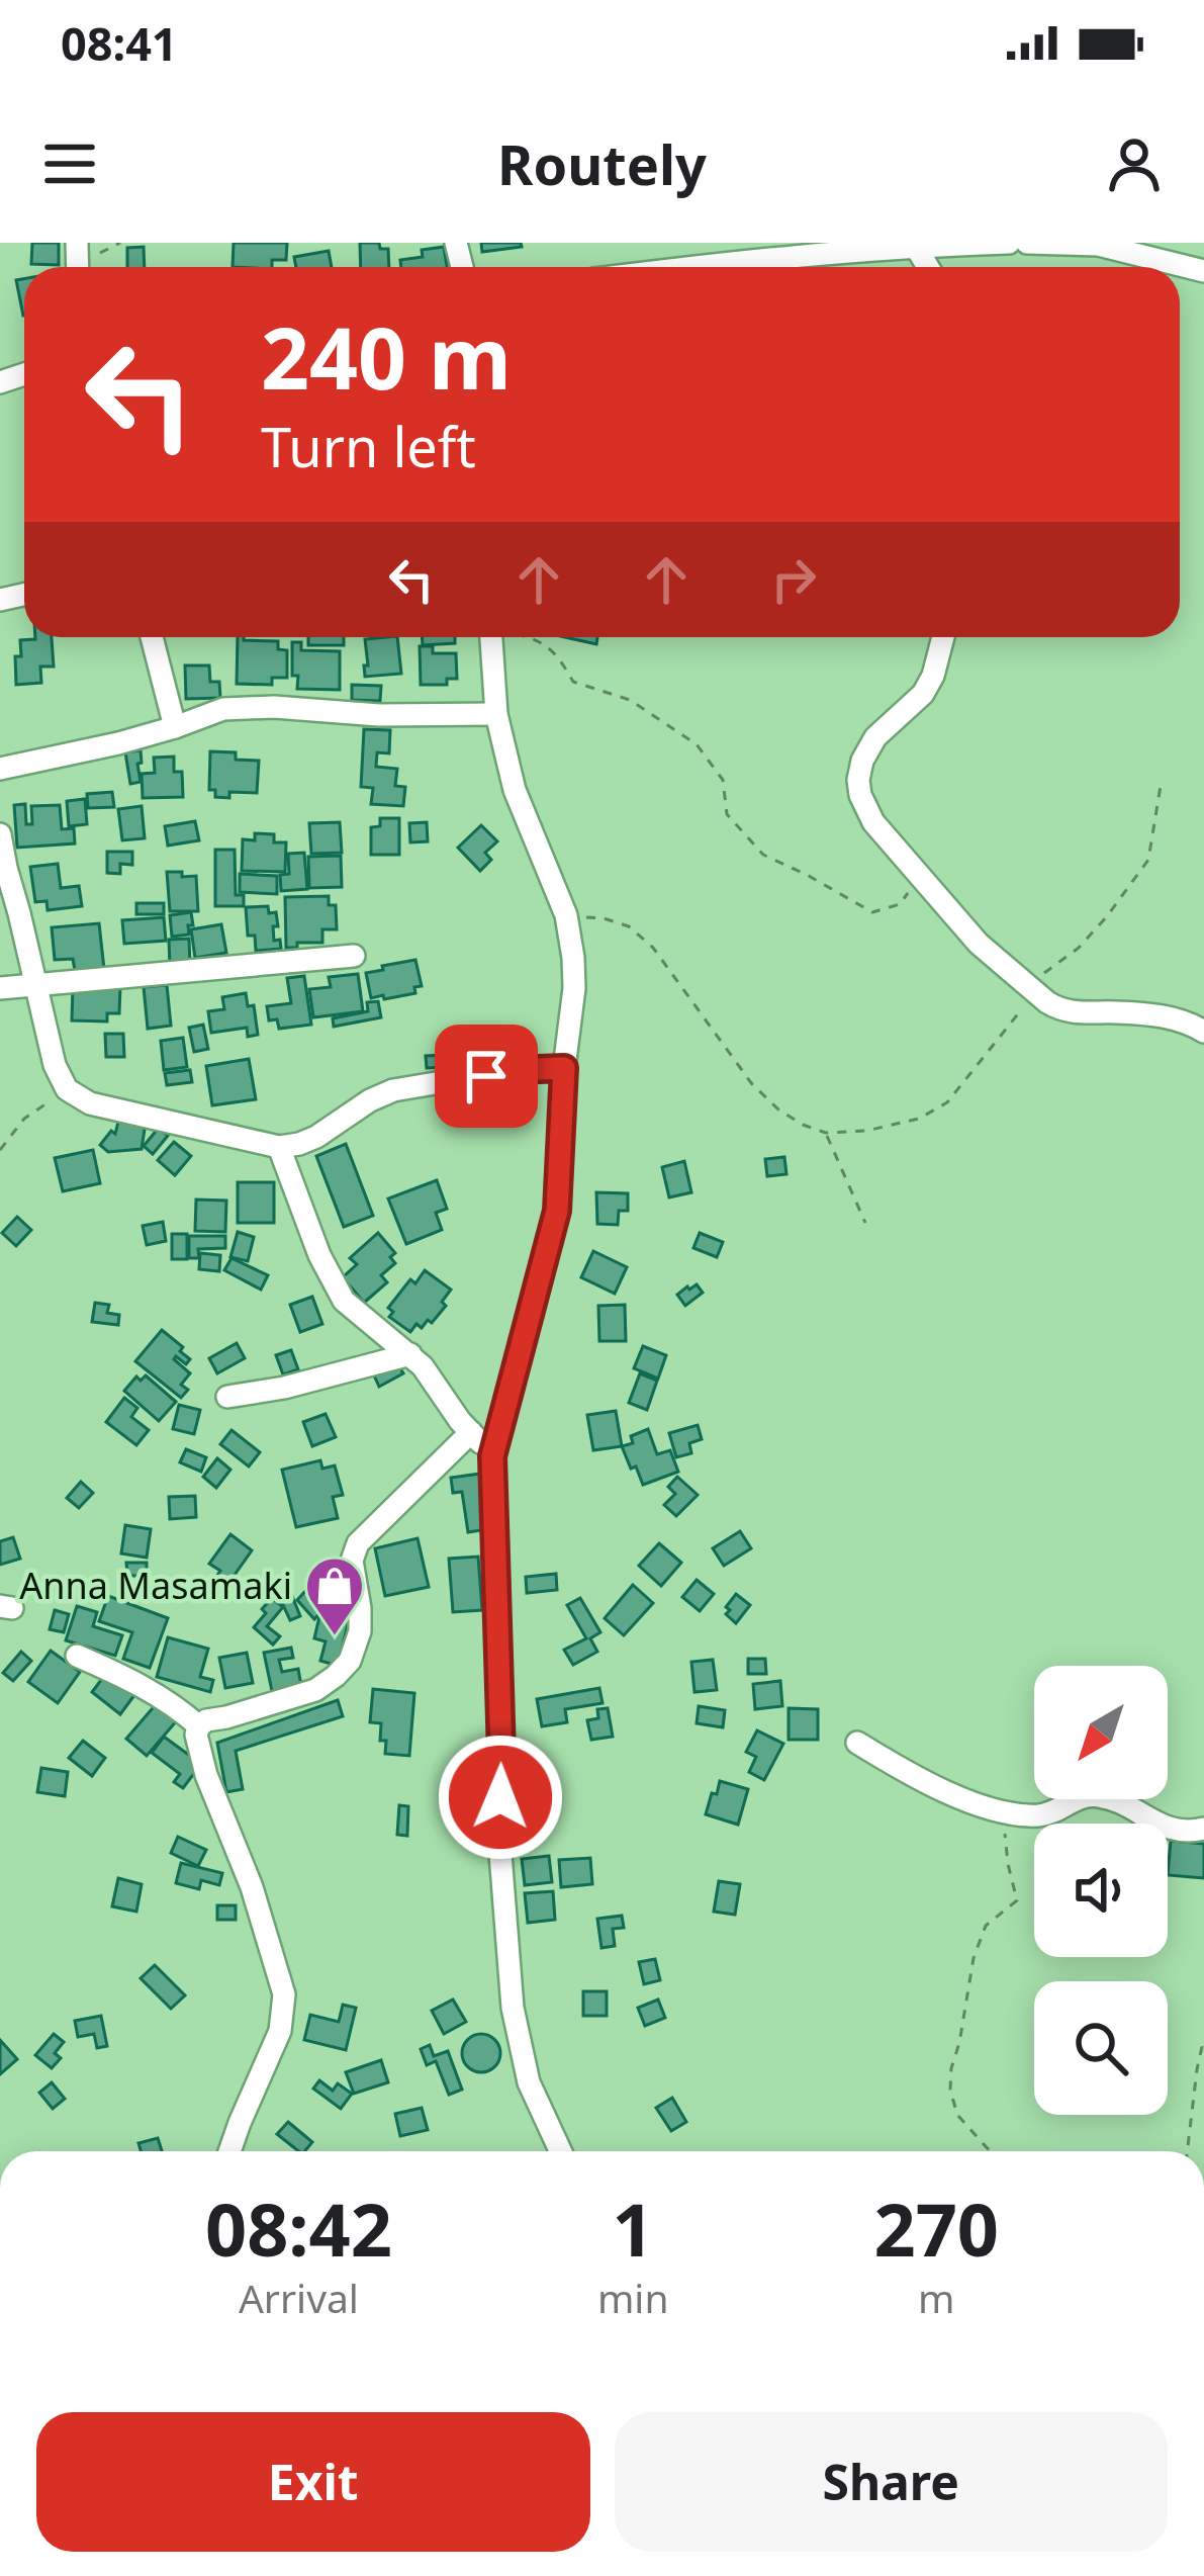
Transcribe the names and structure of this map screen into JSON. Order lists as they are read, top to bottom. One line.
{"places":{"shop":["Anna Masamaki"]},"north":"bottom left","page":{"status":"08:41","header":"Routely","turn":["240 m","Turn left"],"eta":["08:42","Arrival","1","min","270","m"],"buttons":["Exit","Share"]}}
